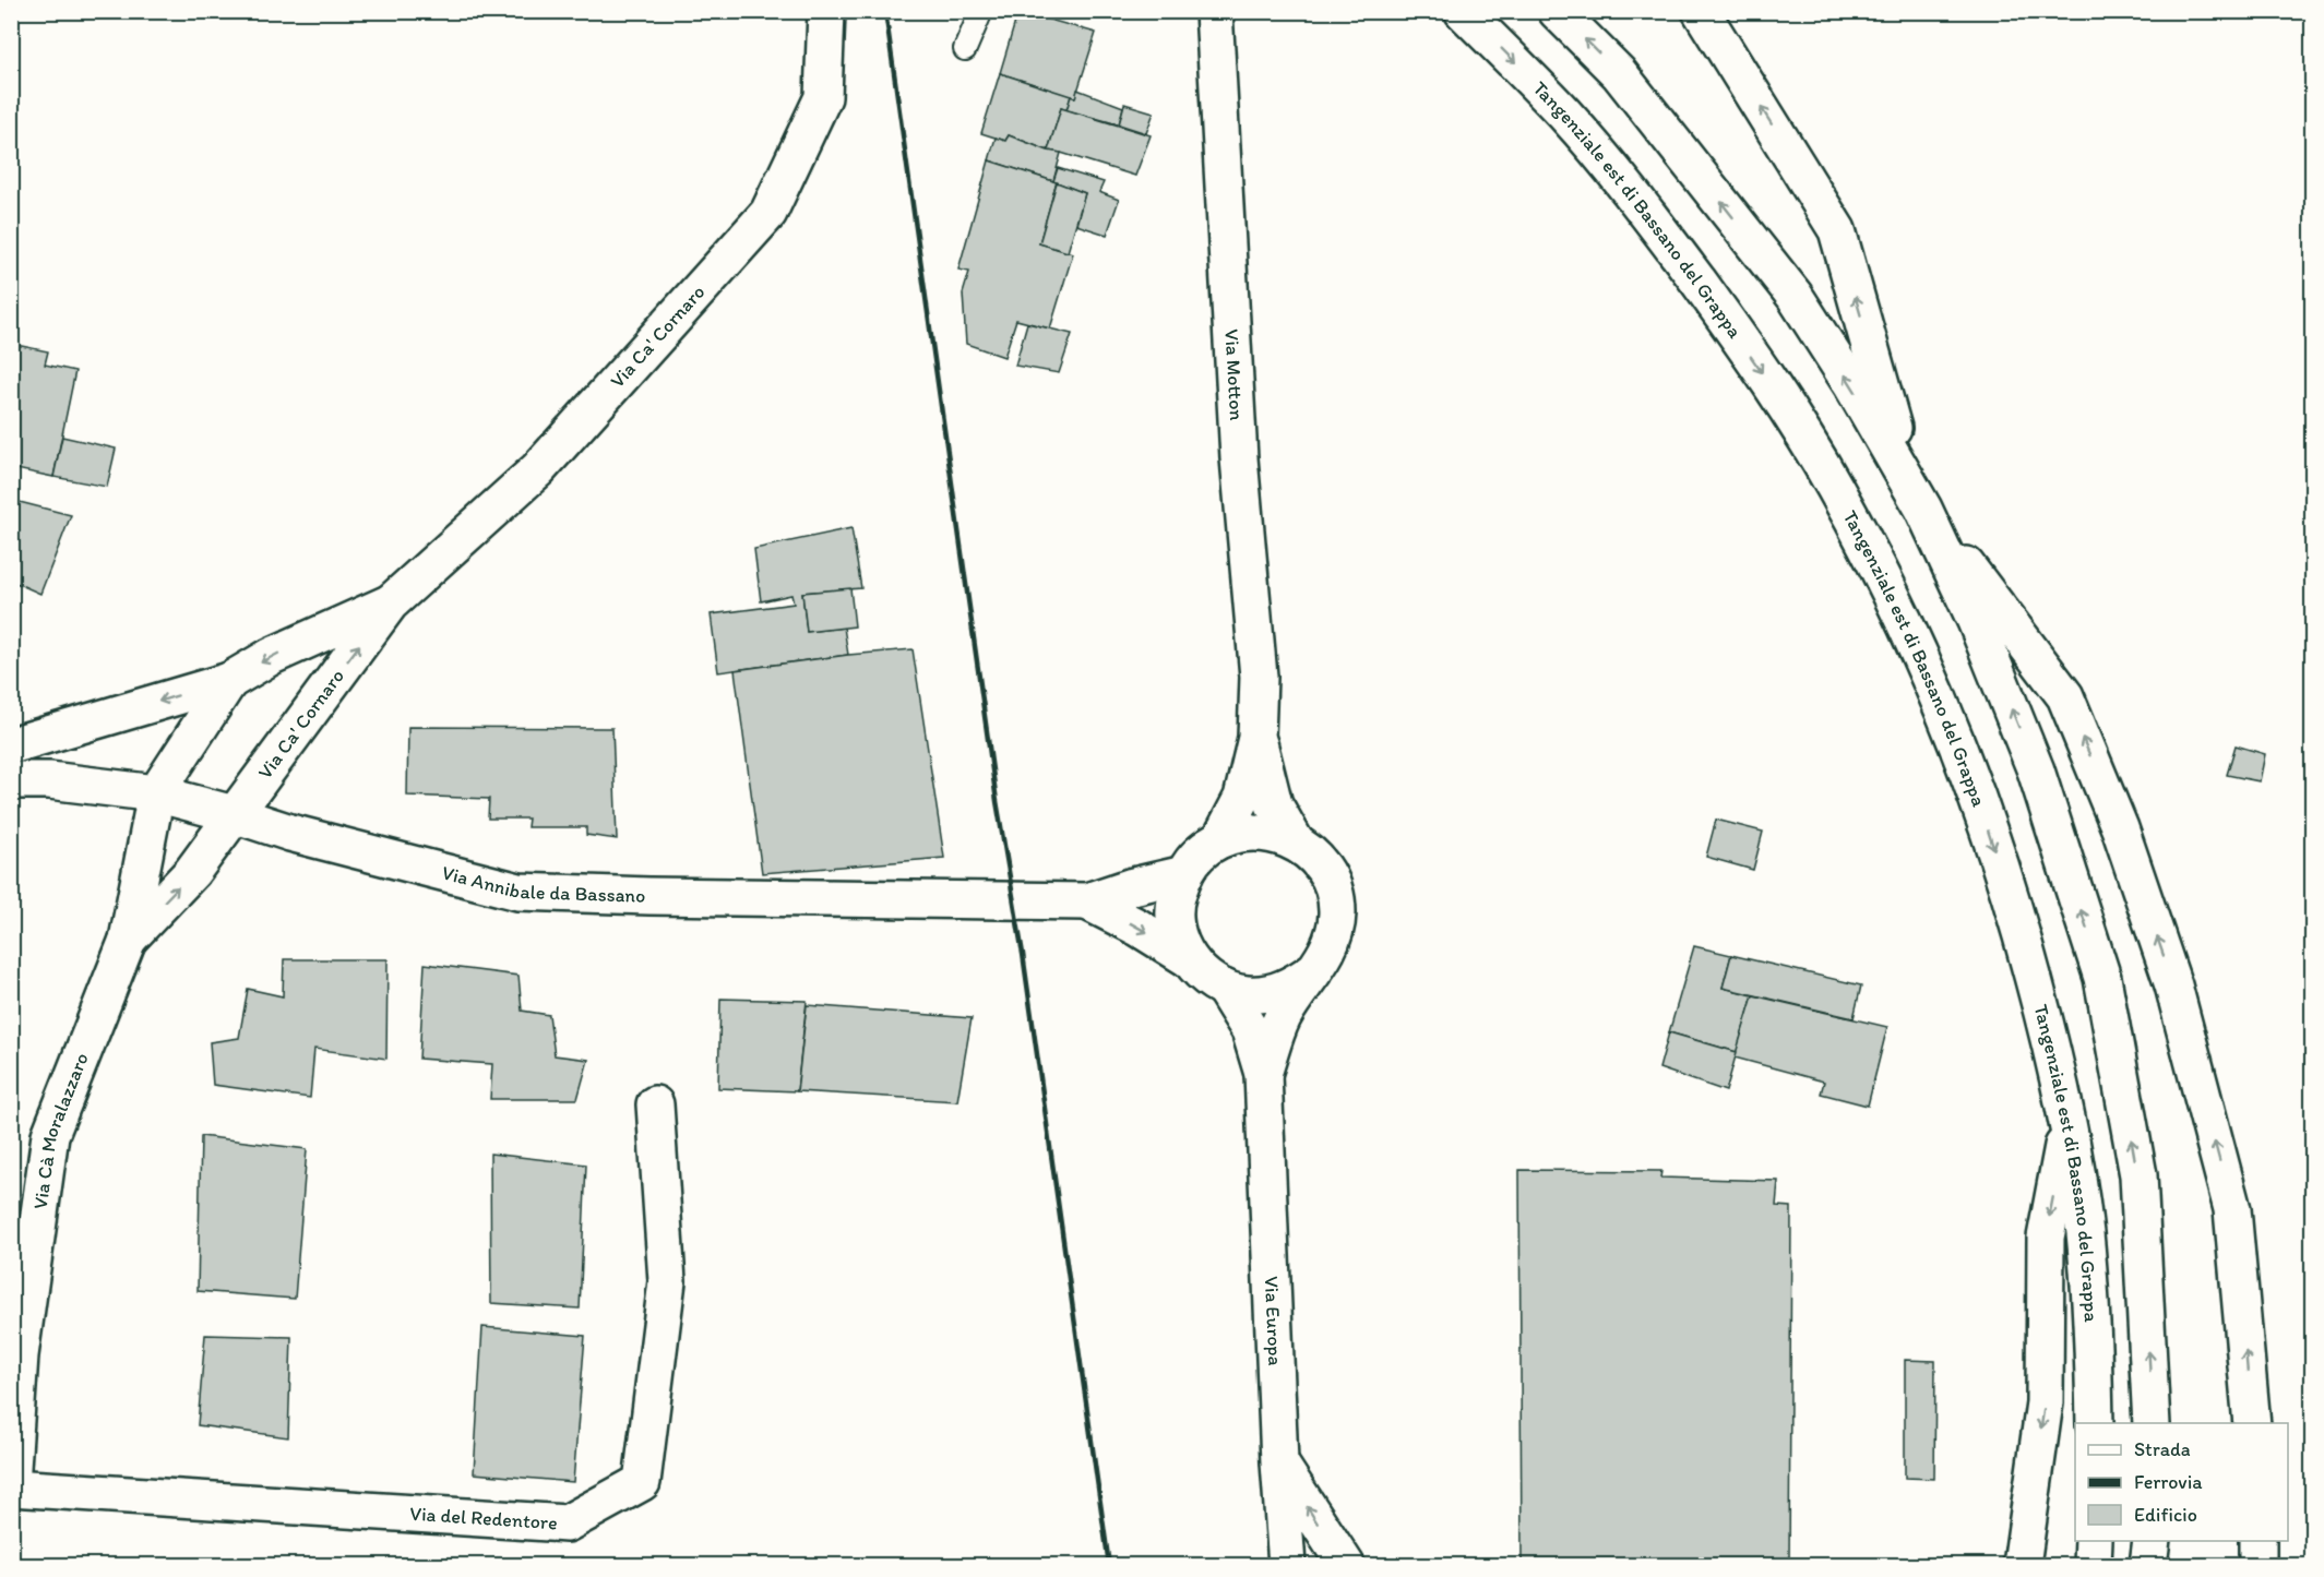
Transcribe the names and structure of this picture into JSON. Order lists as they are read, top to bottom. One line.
{"streets":{"main road":["Tangenziale est di Bassano del Grappa","Via Ca' Cornaro","Via Motton","Via Annibale da Bassano","Via Cà Moralazzaro","Via Europa","Via del Redentore"]},"crossings":[["Via Ca' Cornaro","Via Annibale da Bassano"],["Via Ca' Cornaro","Via Cà Moralazzaro"],["Via Motton","Via Annibale da Bassano"],["Via Motton","Via Europa"],["Via Annibale da Bassano","Via Cà Moralazzaro"],["Via Annibale da Bassano","Via Europa"],["Via Cà Moralazzaro","Via del Redentore"]],"legend":["Strada","Ferrovia","Edificio"]}
